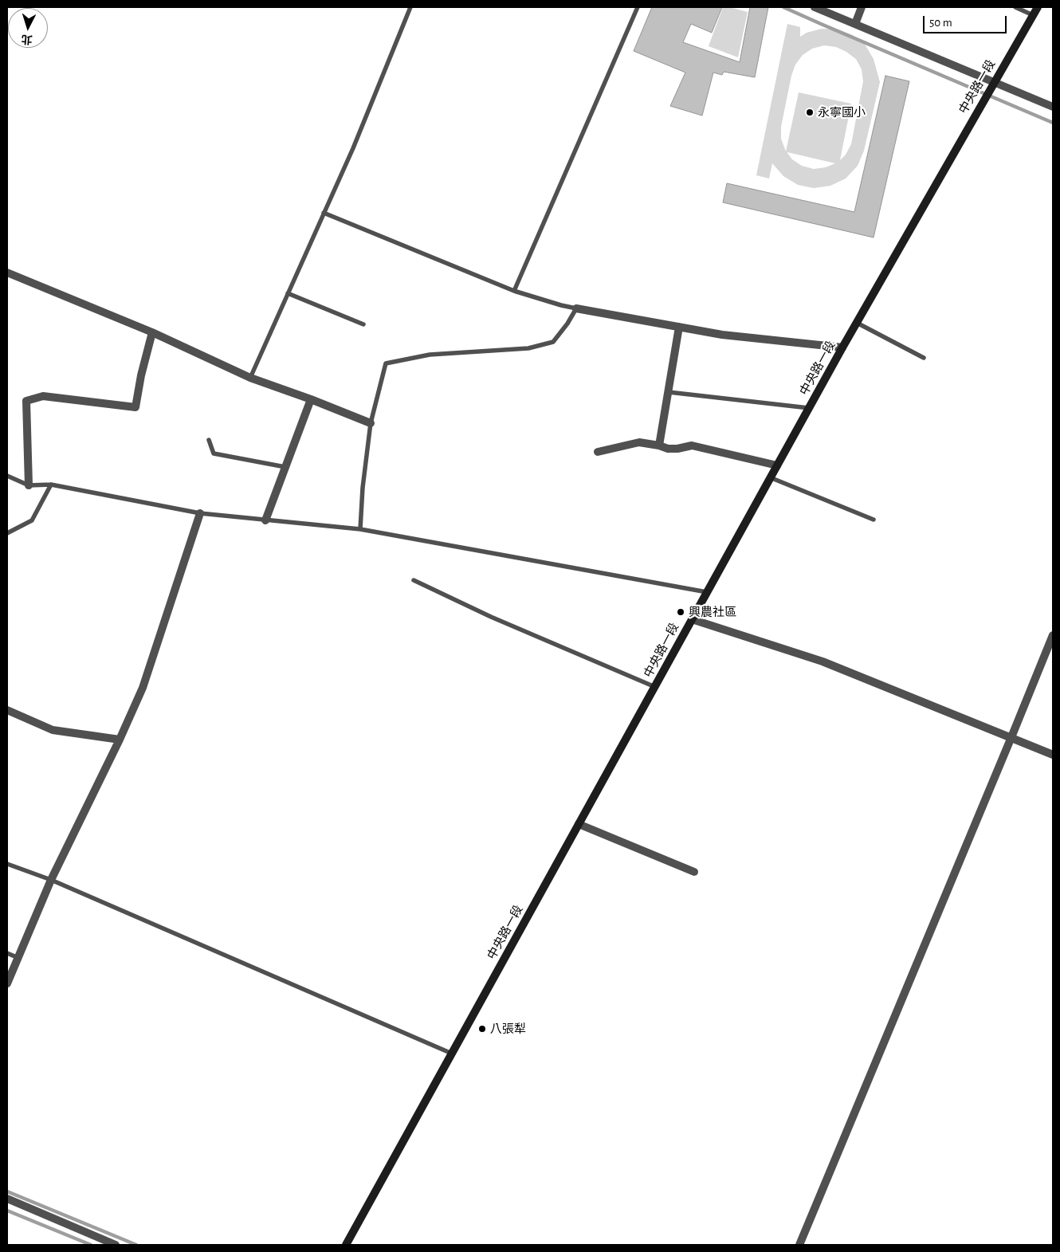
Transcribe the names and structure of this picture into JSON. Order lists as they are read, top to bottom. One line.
{"streets":{"street":["中央路一段"]},"places":["永寧國小","興農社區","八張犁"],"scale_bar":"50 m","north":"bottom"}
